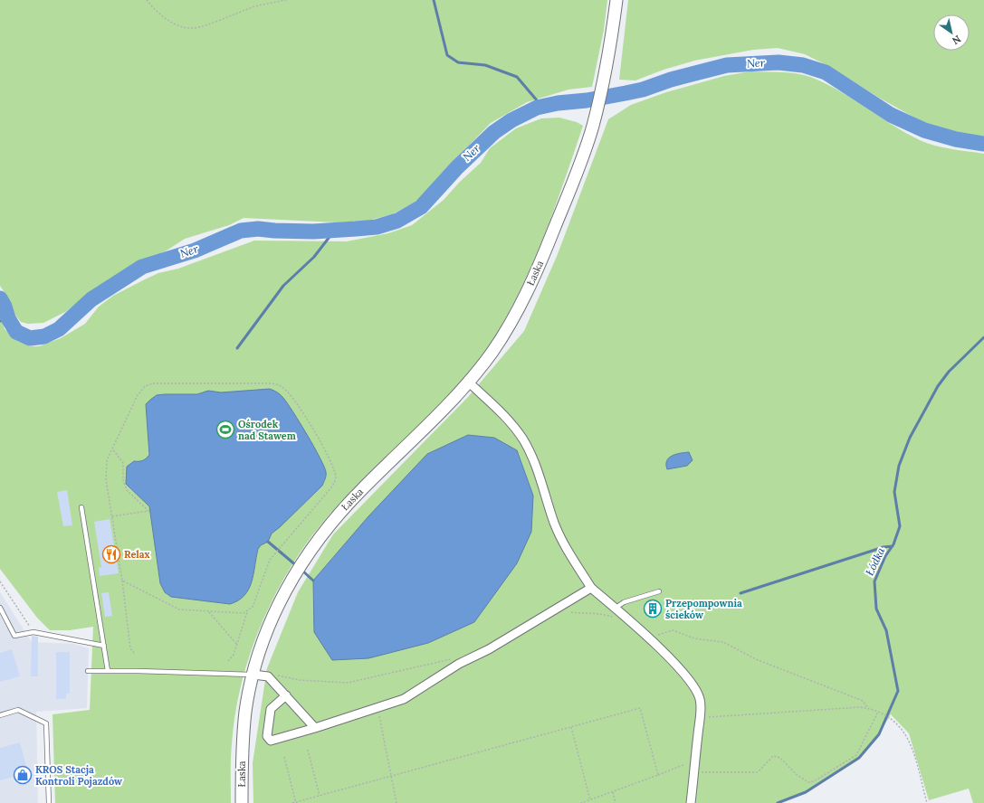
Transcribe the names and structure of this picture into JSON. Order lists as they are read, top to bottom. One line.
{"streets":{"main road":["Łaska"]},"water":["Ner","Łódka"],"places":{"sports":["Ośrodek nad Stawem"],"restaurant":["Relax"],"building":["Przepompownia ścieków"],"shop":["KROS Stacja Kontroli Pojazdów"]},"north":"bottom right"}
